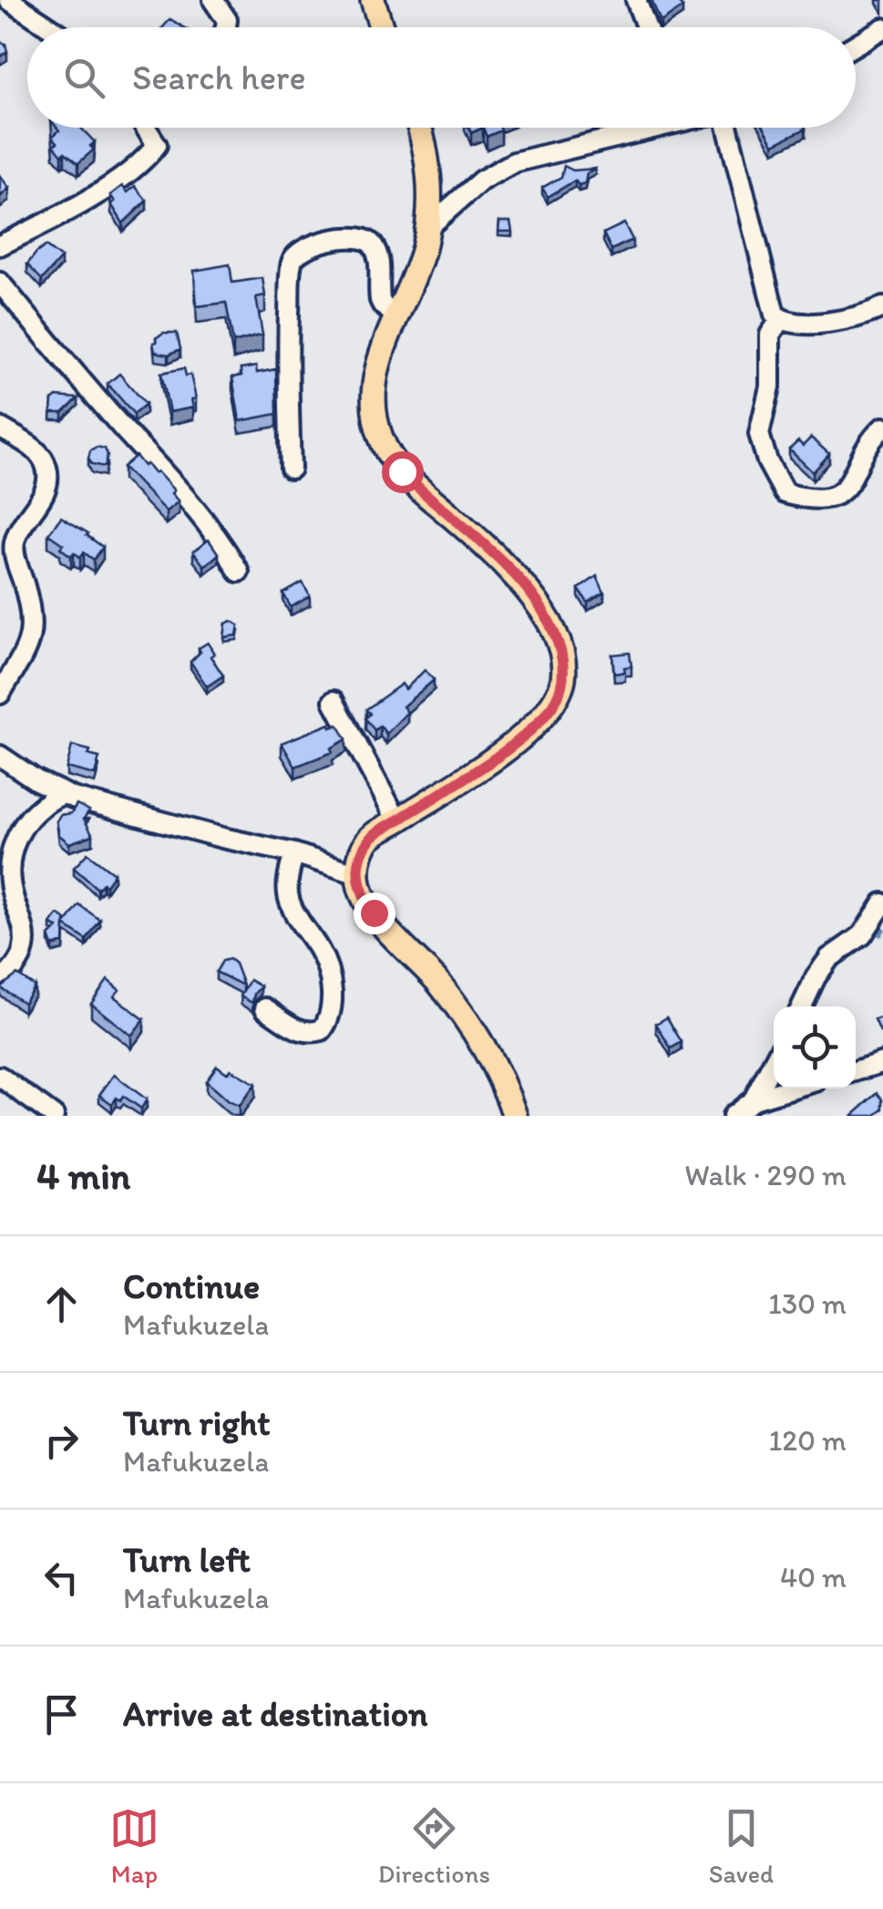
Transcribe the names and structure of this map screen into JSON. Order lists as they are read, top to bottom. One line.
{"page":{"search":"Search here","heading":["4 min","Walk · 290 m"],"list":[["Continue","Mafukuzela","130 m"],["Turn right","Mafukuzela","120 m"],["Turn left","Mafukuzela","40 m"],"Arrive at destination"],"nav":["Map","Directions","Saved"]}}
